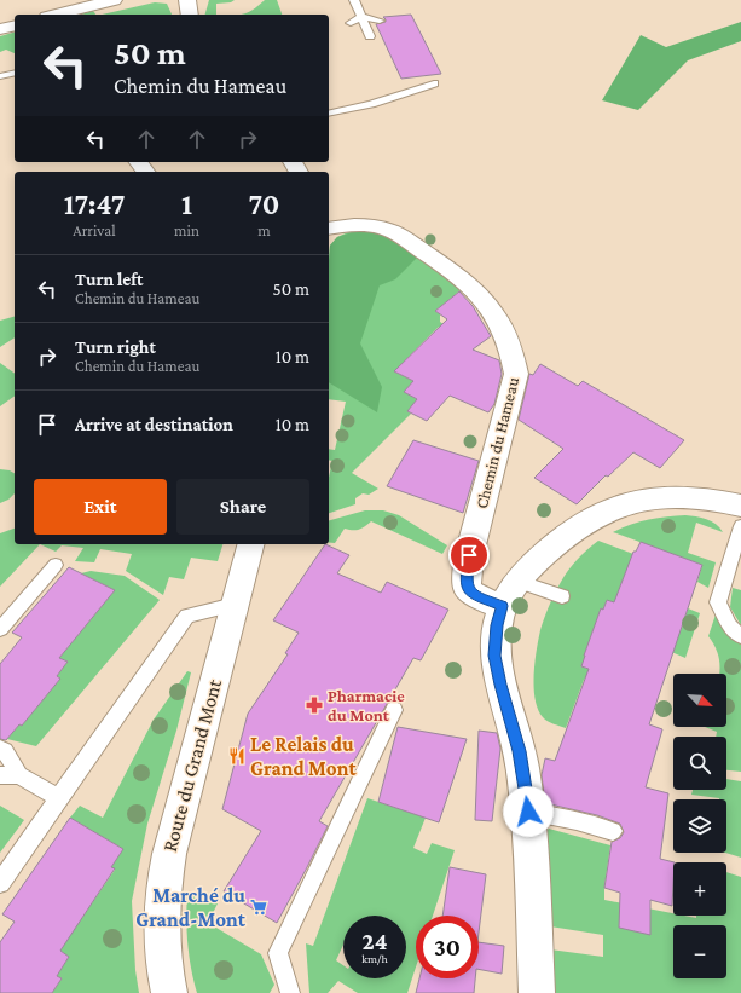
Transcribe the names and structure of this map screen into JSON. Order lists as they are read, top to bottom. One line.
{"streets":{"street":["Chemin du Hameau","Route du Grand Mont"]},"places":{"pharmacy":["Pharmacie du Mont"],"restaurant":["Le Relais du Grand Mont"],"supermarket":["Marché du Grand-Mont"]},"north":"bottom right","page":{"turn":["50 m","Chemin du Hameau"],"eta":["17:47","Arrival","1","min","70","m"],"list":[{"name":"Turn left","note":"Chemin du Hameau","value":"50 m"},{"name":"Turn right","note":"Chemin du Hameau","value":"10 m"},{"name":"Arrive at destination","value":"10 m"}],"buttons":["Exit","Share"],"map_buttons":["+","−"],"speed":"24 km/h","limit":"30"}}
